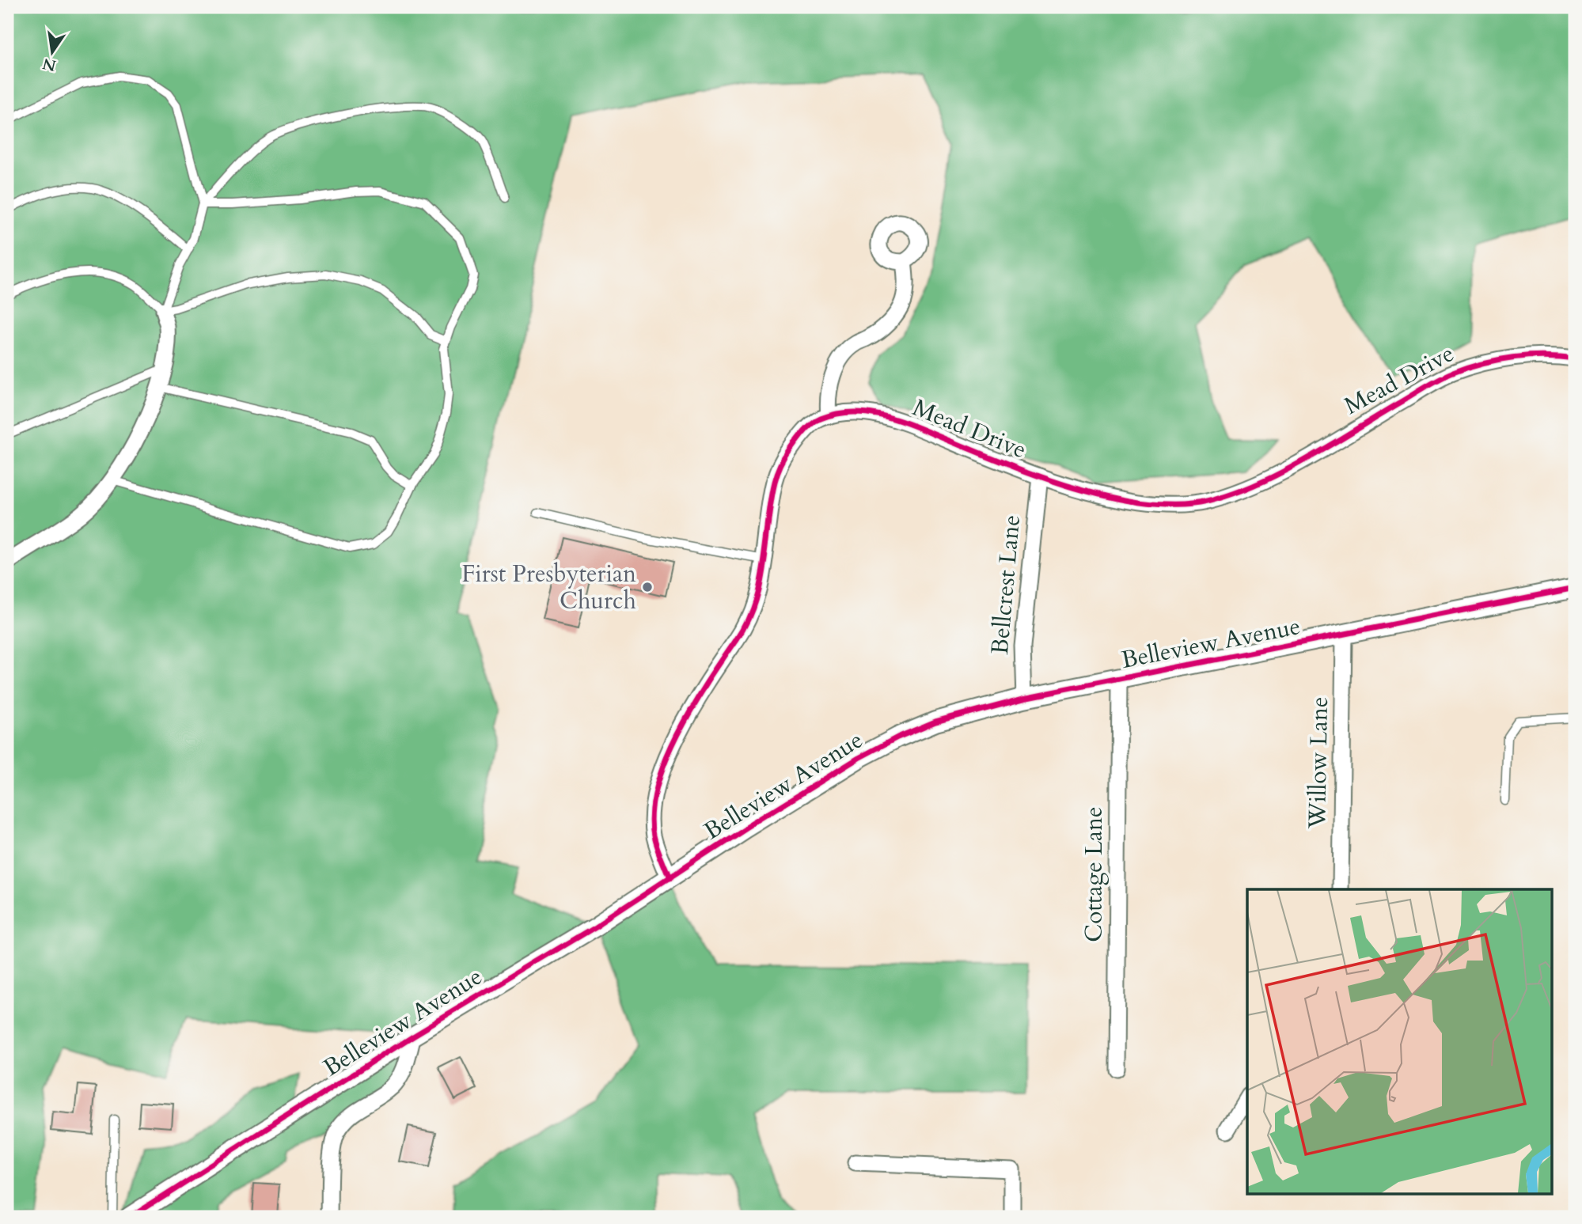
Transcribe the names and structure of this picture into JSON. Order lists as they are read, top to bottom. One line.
{"streets":{"street":["Mead Drive","Bellcrest Lane","Belleview Avenue","Willow Lane","Cottage Lane"]},"crossings":[["Mead Drive","Bellcrest Lane"],["Mead Drive","Belleview Avenue"],["Bellcrest Lane","Belleview Avenue"],["Belleview Avenue","Willow Lane"],["Belleview Avenue","Cottage Lane"]],"places":["First Presbyterian Church"],"north":"bottom"}
